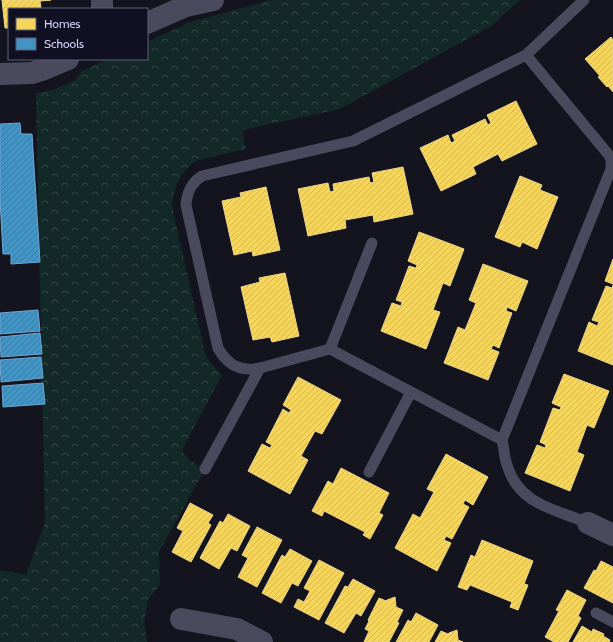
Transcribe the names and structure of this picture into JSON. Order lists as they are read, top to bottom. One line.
{"legend":["Homes","Schools"]}
